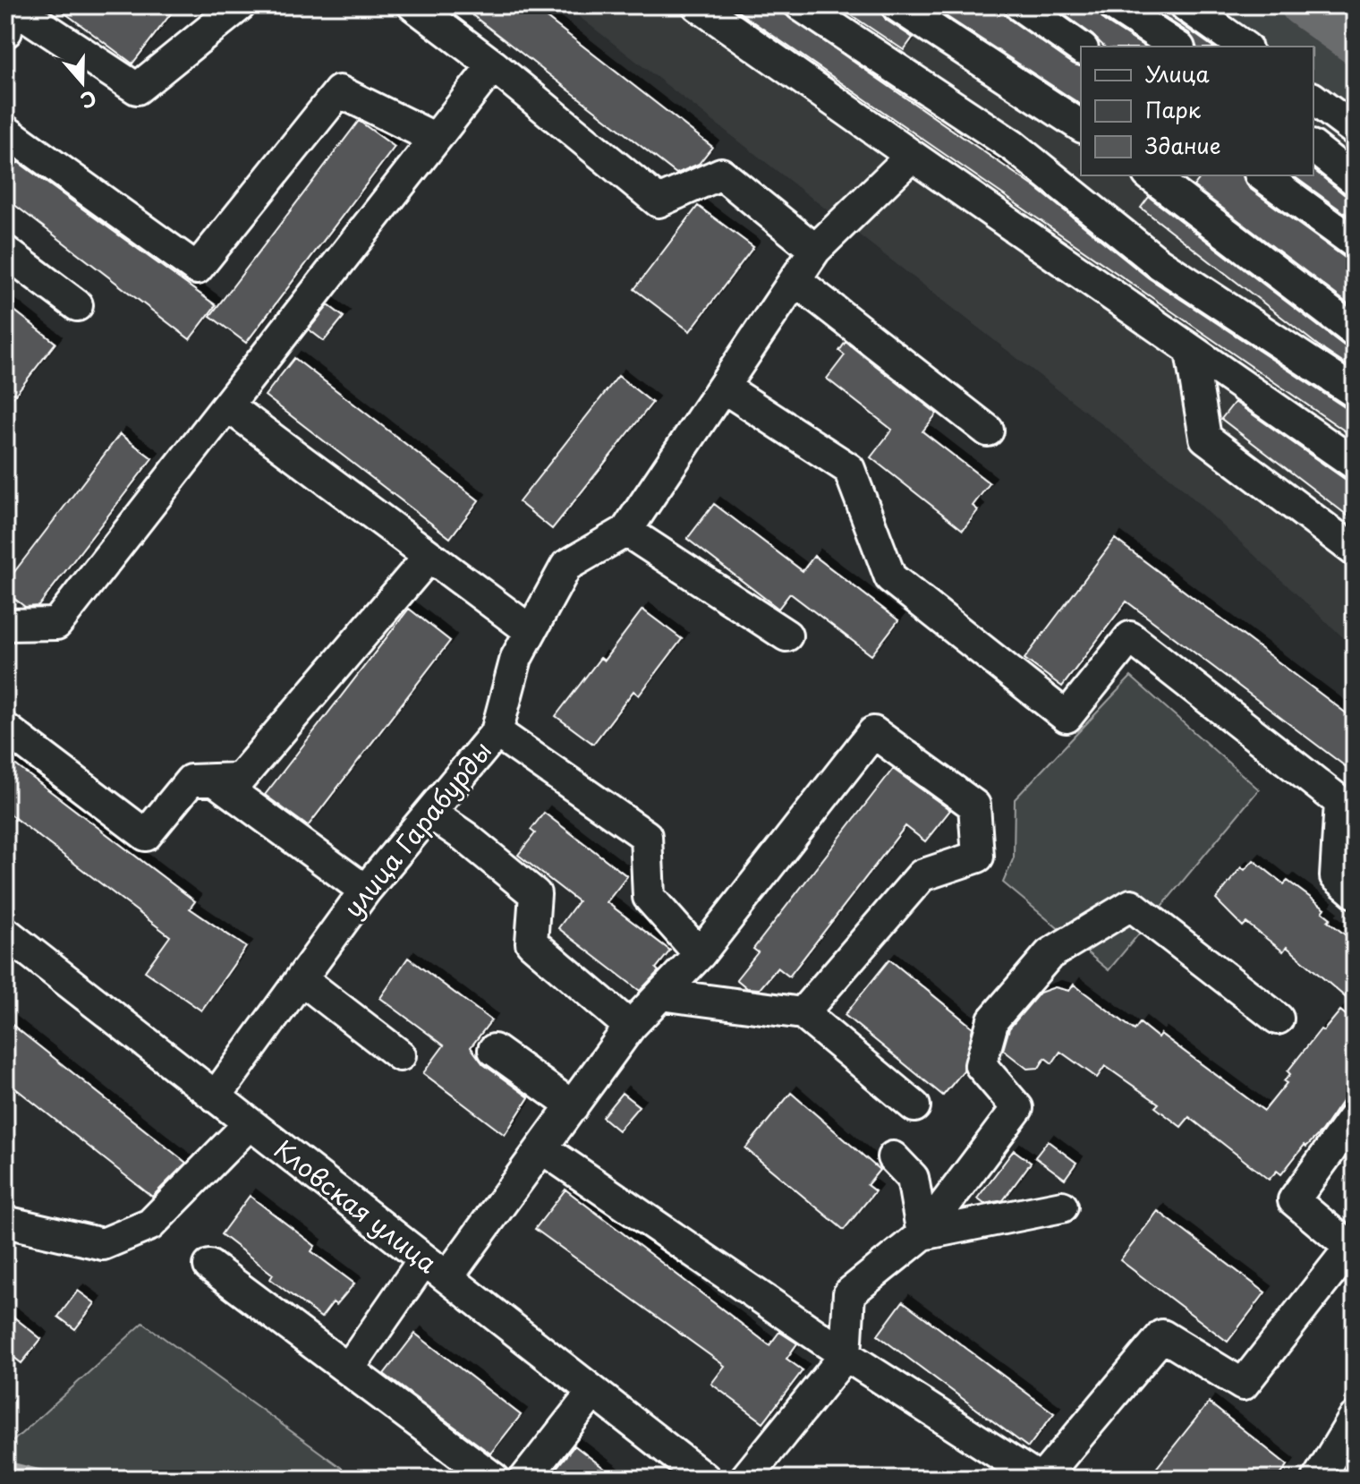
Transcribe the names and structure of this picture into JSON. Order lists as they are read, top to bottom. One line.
{"streets":{"street":["улица Гарабурды","Кловская улица"]},"crossings":[["улица Гарабурды","Кловская улица"]],"legend":["Улица","Парк","Здание"],"north":"bottom"}
